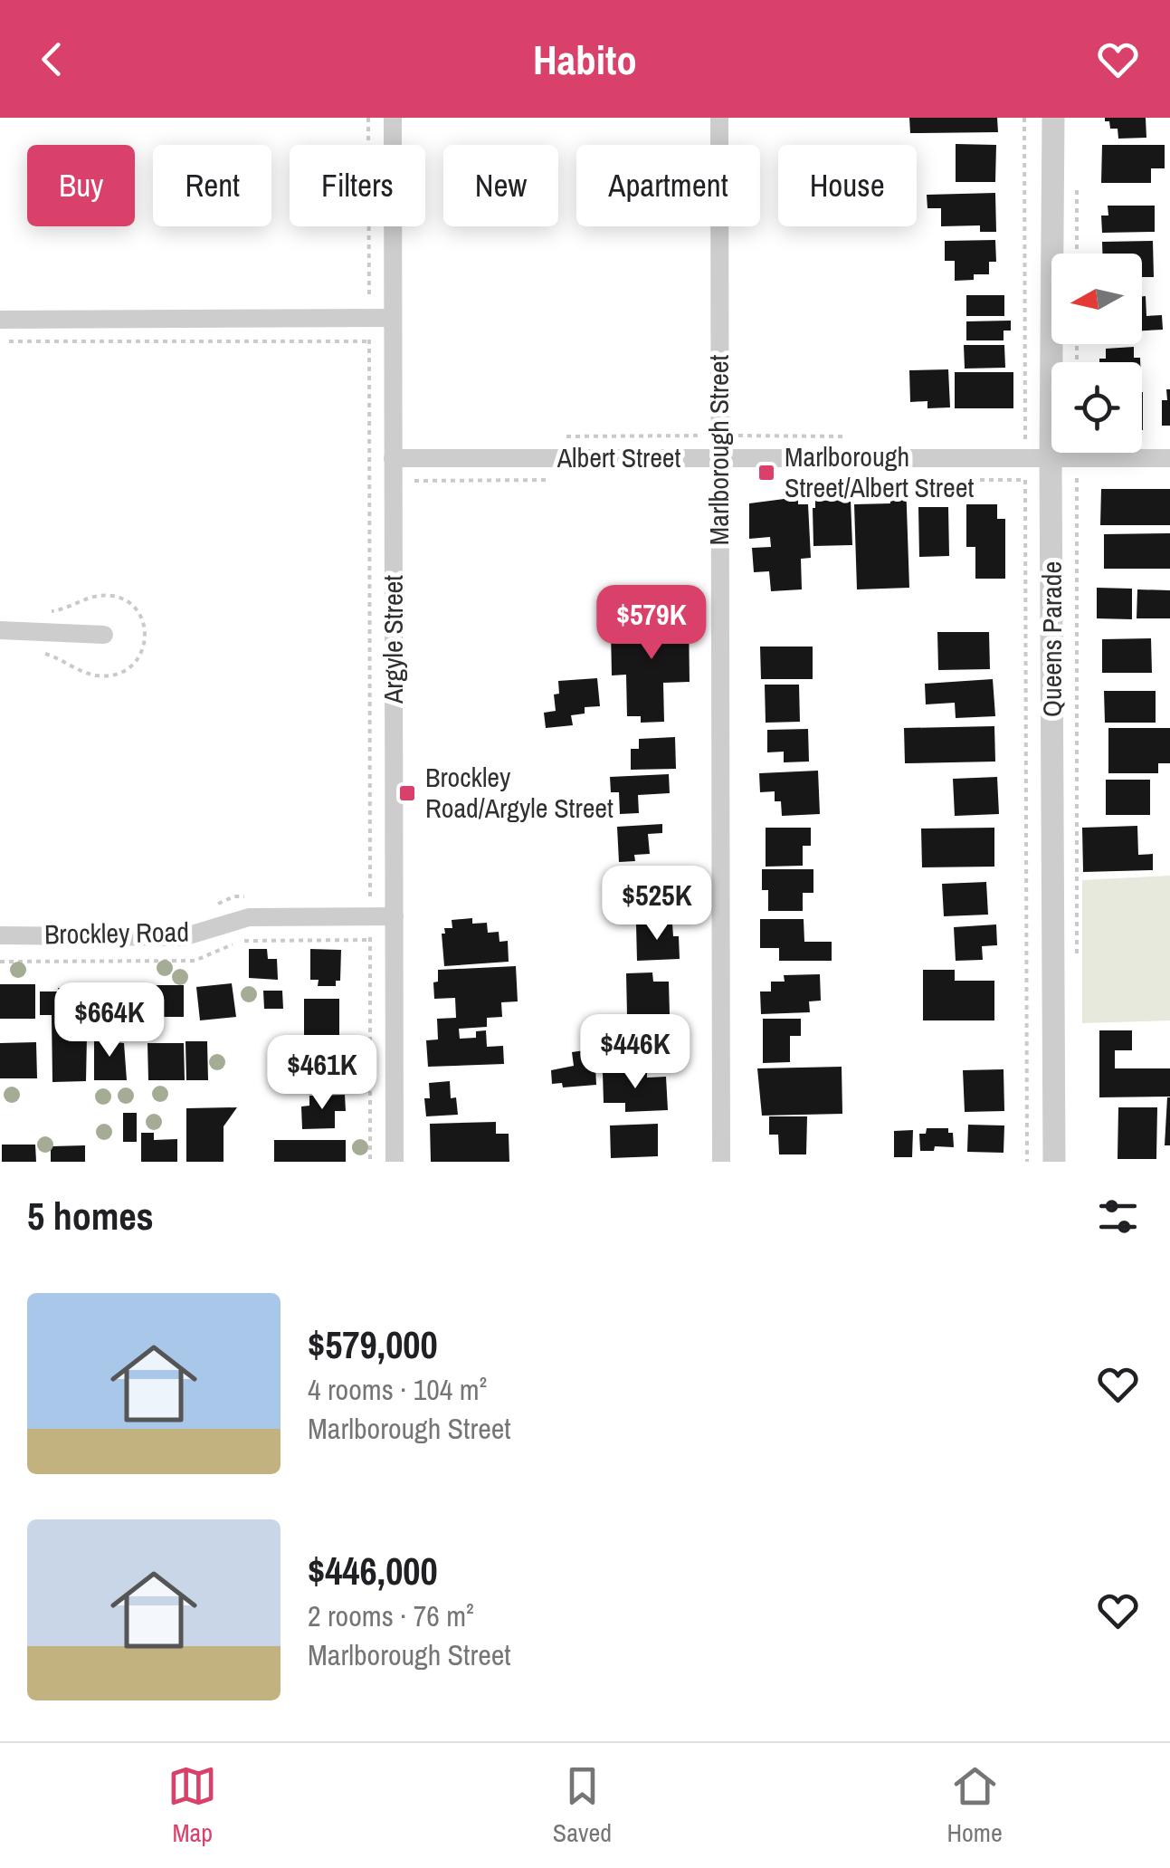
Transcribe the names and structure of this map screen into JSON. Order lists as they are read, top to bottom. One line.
{"streets":{"street":["Marlborough Street","Albert Street","Argyle Street","Queens Parade","Brockley Road"]},"crossings":[["Marlborough Street","Albert Street"],["Albert Street","Argyle Street"],["Albert Street","Queens Parade"],["Argyle Street","Brockley Road"]],"places":{"transit":["Marlborough Street/Albert Street","Brockley Road/Argyle Street"]},"north":"left","page":{"header":"Habito","chip":["Buy","Rent","Filters","New","Apartment","House"],"price":["$579K","$525K","$664K","$446K","$461K"],"heading":"5 homes","list":[{"name":"$579,000","note":"4 rooms · 104 m² · Marlborough Street"},{"name":"$446,000","note":"2 rooms · 76 m² · Marlborough Street"}],"tabs":["Map","Saved","Home"]}}
